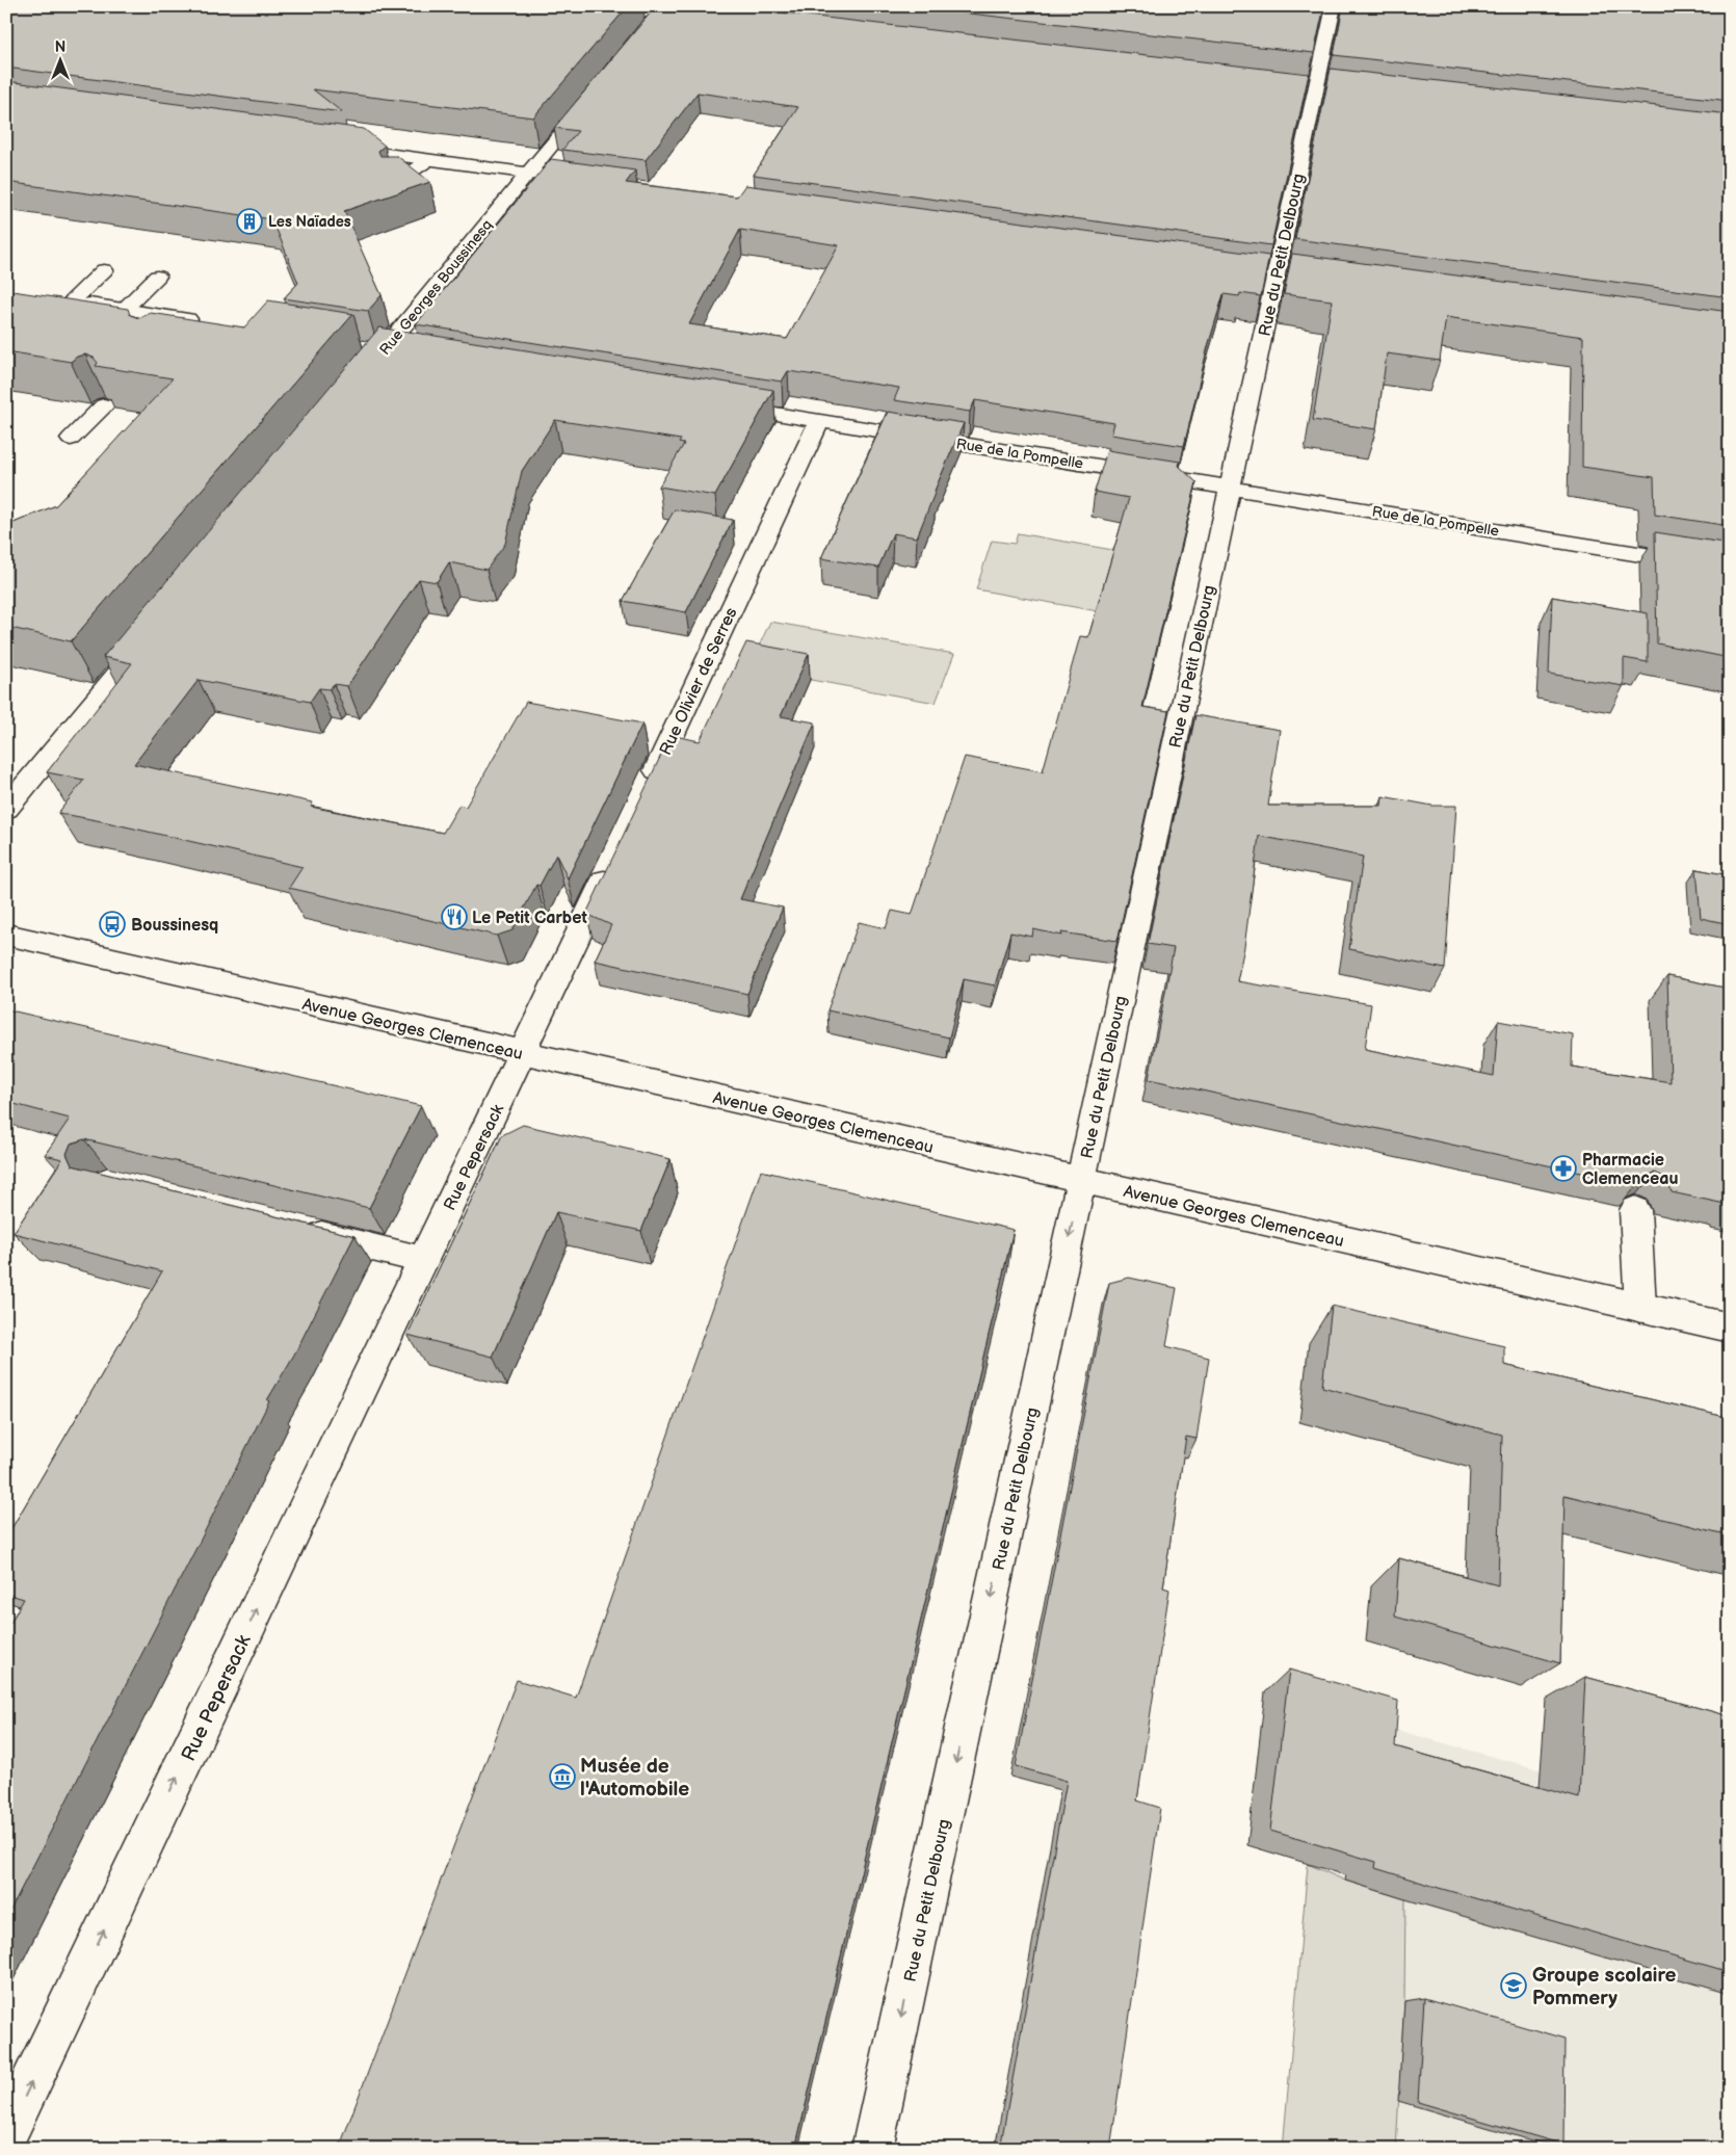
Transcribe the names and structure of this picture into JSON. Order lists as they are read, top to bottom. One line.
{"streets":{"street":["Rue du Petit Delbourg","Rue Georges Boussinesq","Rue de la Pompelle","Rue Olivier de Serres","Avenue Georges Clemenceau","Rue Pepersack"]},"crossings":[["Rue du Petit Delbourg","Rue de la Pompelle"],["Rue du Petit Delbourg","Avenue Georges Clemenceau"],["Rue de la Pompelle","Rue Olivier de Serres"],["Avenue Georges Clemenceau","Rue Pepersack"]],"one_way":["Rue du Petit Delbourg","Rue Pepersack"],"places":{"building":["Les Naïades"],"restaurant":["Le Petit Carbet"],"bus stop":["Boussinesq"],"pharmacy":["Pharmacie Clemenceau"],"museum":["Musée de l'Automobile"],"school or university":["Groupe scolaire Pommery"]},"north":"top"}
